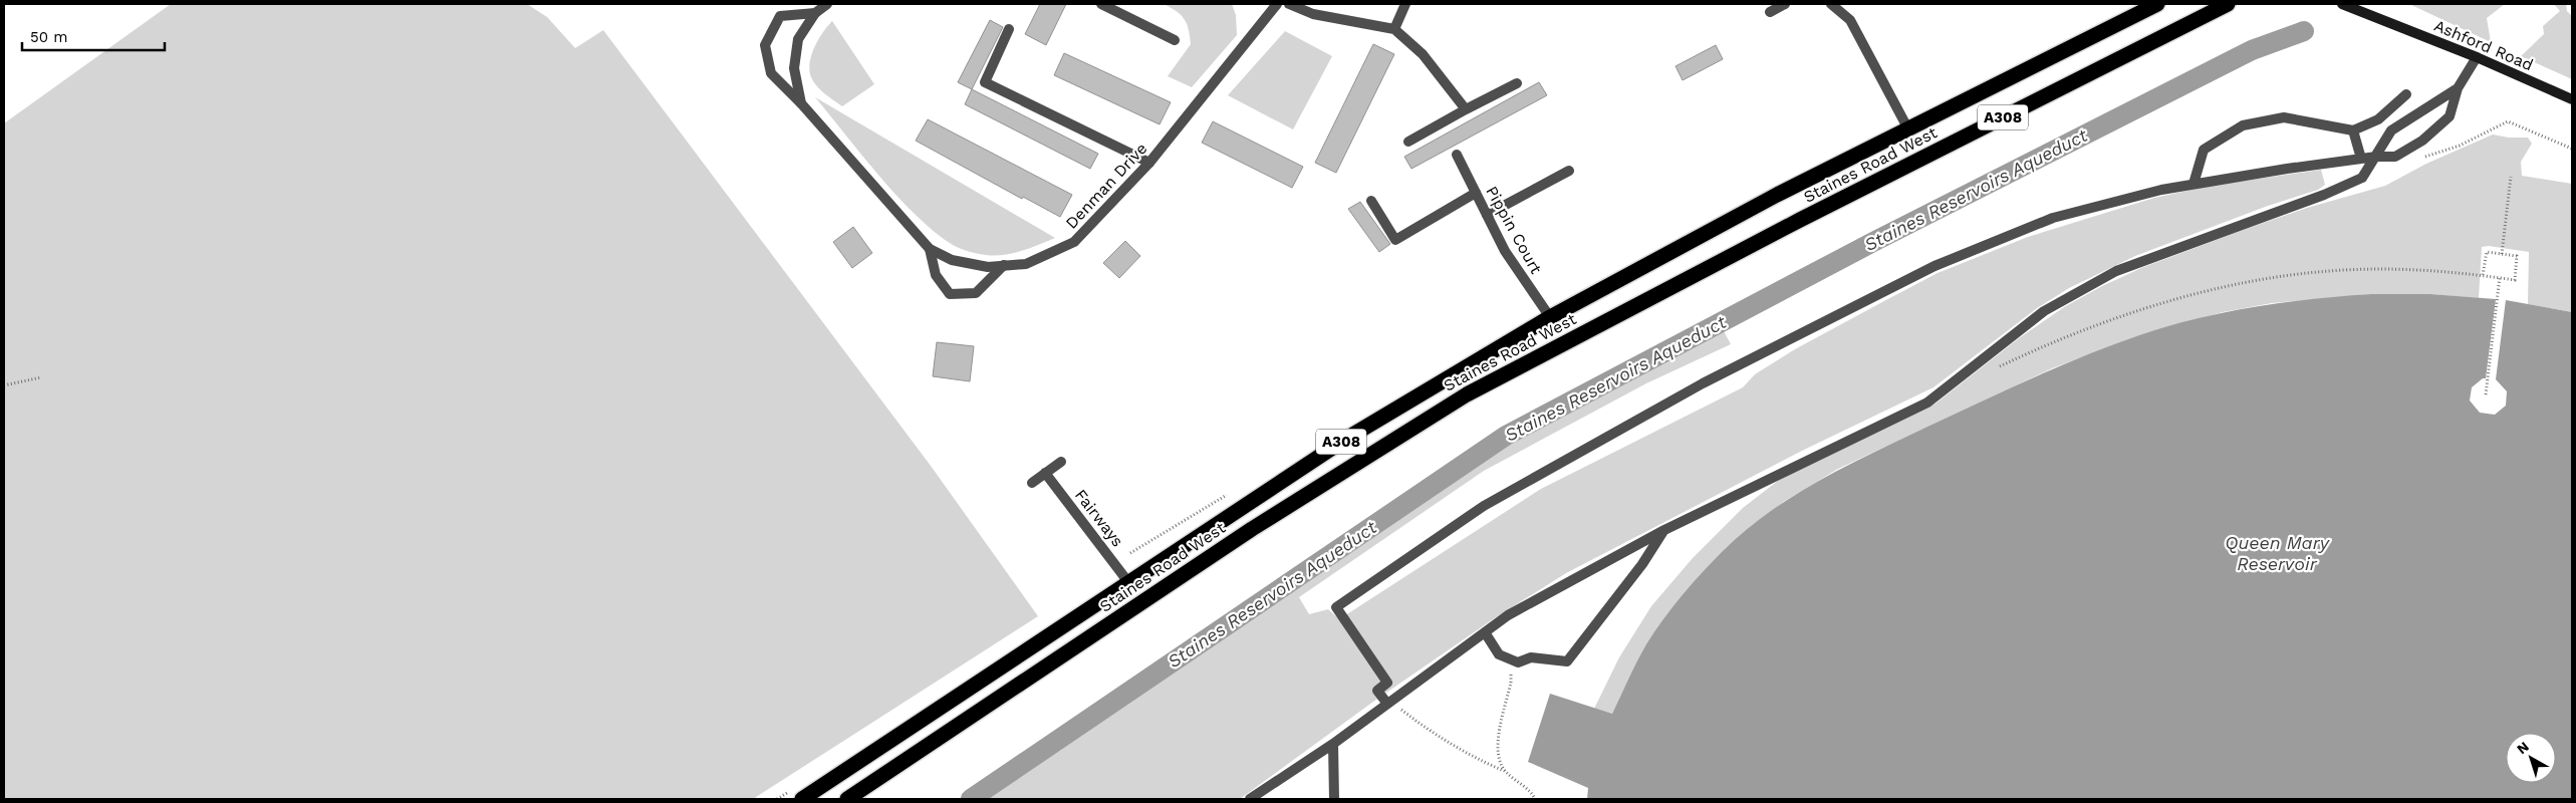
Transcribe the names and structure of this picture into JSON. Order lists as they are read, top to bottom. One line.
{"streets":{"highway":["A308","Staines Road West"],"street":["Ashford Road","Denman Drive","Pippin Court","Fairways"]},"crossings":[["Staines Road West","Pippin Court"],["Staines Road West","Fairways"]],"water":["Staines Reservoirs Aqueduct","Queen Mary Reservoir"],"scale_bar":"50 m","north":"top left"}
